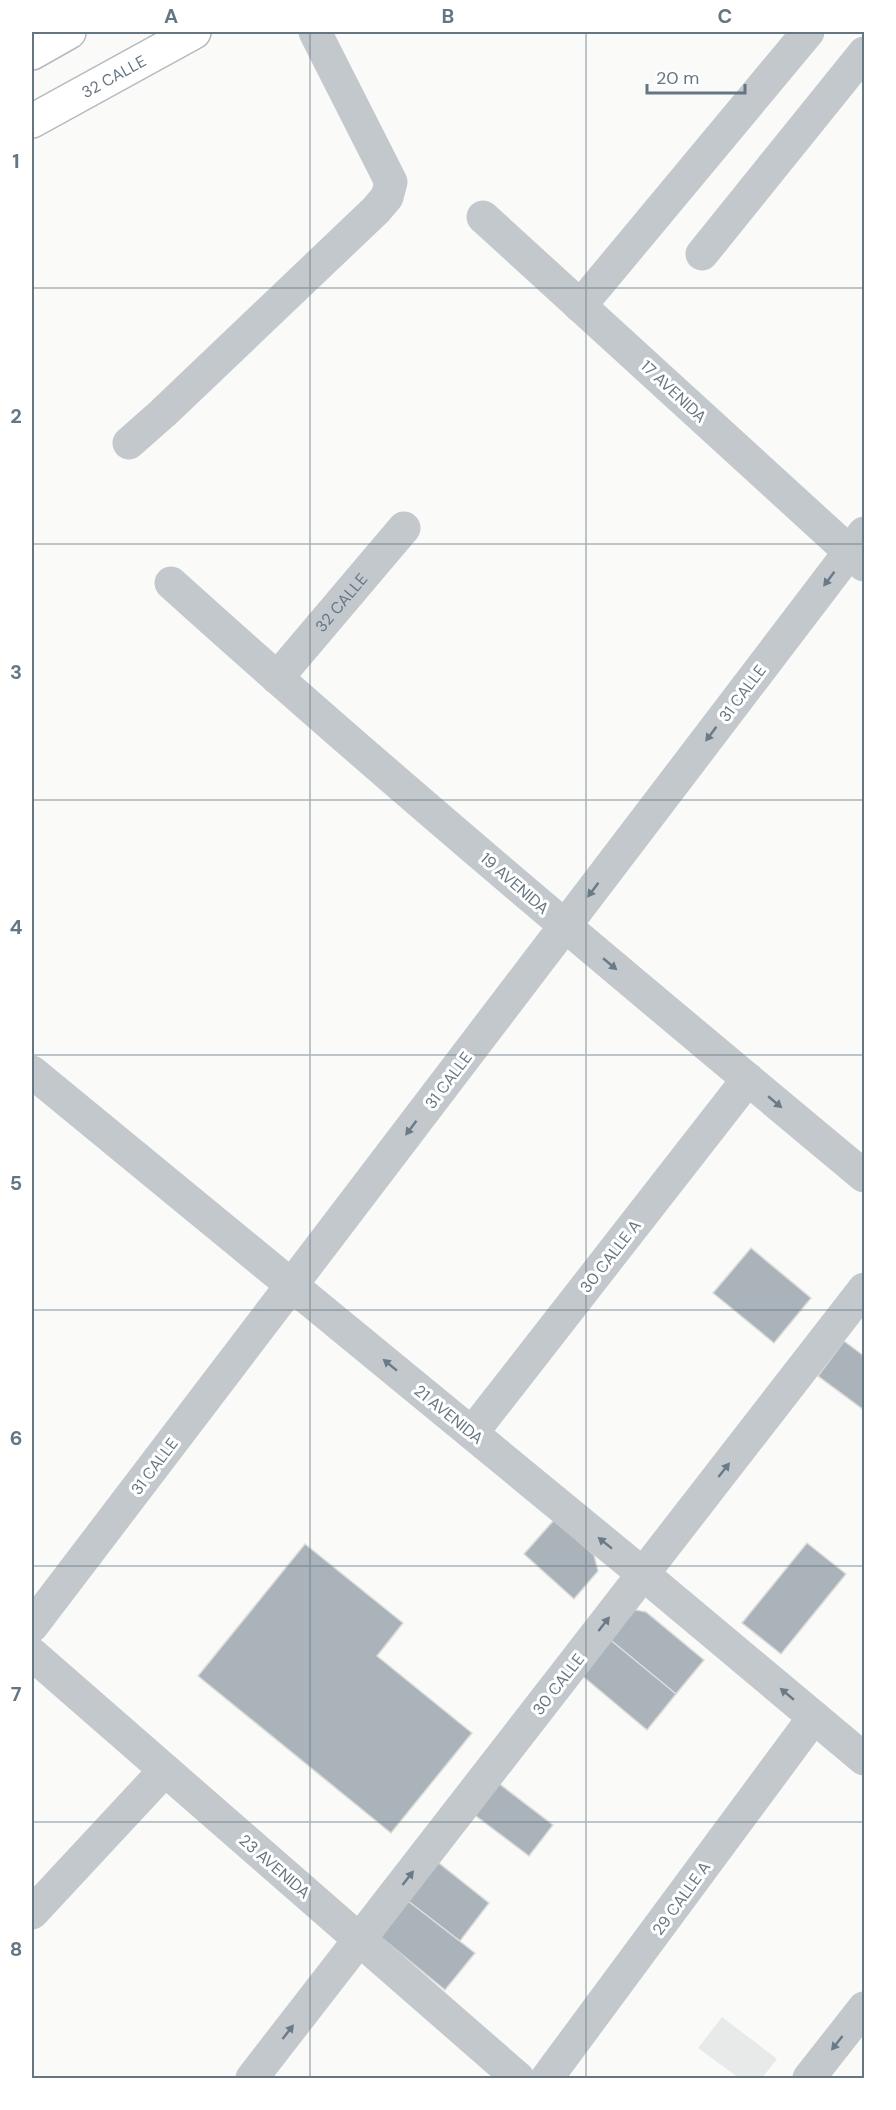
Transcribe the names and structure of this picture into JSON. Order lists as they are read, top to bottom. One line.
{"streets":{"main road":["32 CALLE"],"street":["17 AVENIDA","31 CALLE","19 AVENIDA","30 CALLE A","21 AVENIDA","30 CALLE","23 AVENIDA","29 CALLE A"]},"crossings":[["32 CALLE","19 AVENIDA"],["17 AVENIDA","31 CALLE"],["31 CALLE","19 AVENIDA"],["31 CALLE","21 AVENIDA"],["19 AVENIDA","30 CALLE A"],["30 CALLE A","21 AVENIDA"],["21 AVENIDA","30 CALLE"],["21 AVENIDA","29 CALLE A"],["30 CALLE","23 AVENIDA"]],"one_way":["31 CALLE","19 AVENIDA","21 AVENIDA","30 CALLE"],"scale_bar":"20 m","grid":{"columns":["A","B","C"],"rows":["1","2","3","4","5","6","7","8"]}}
